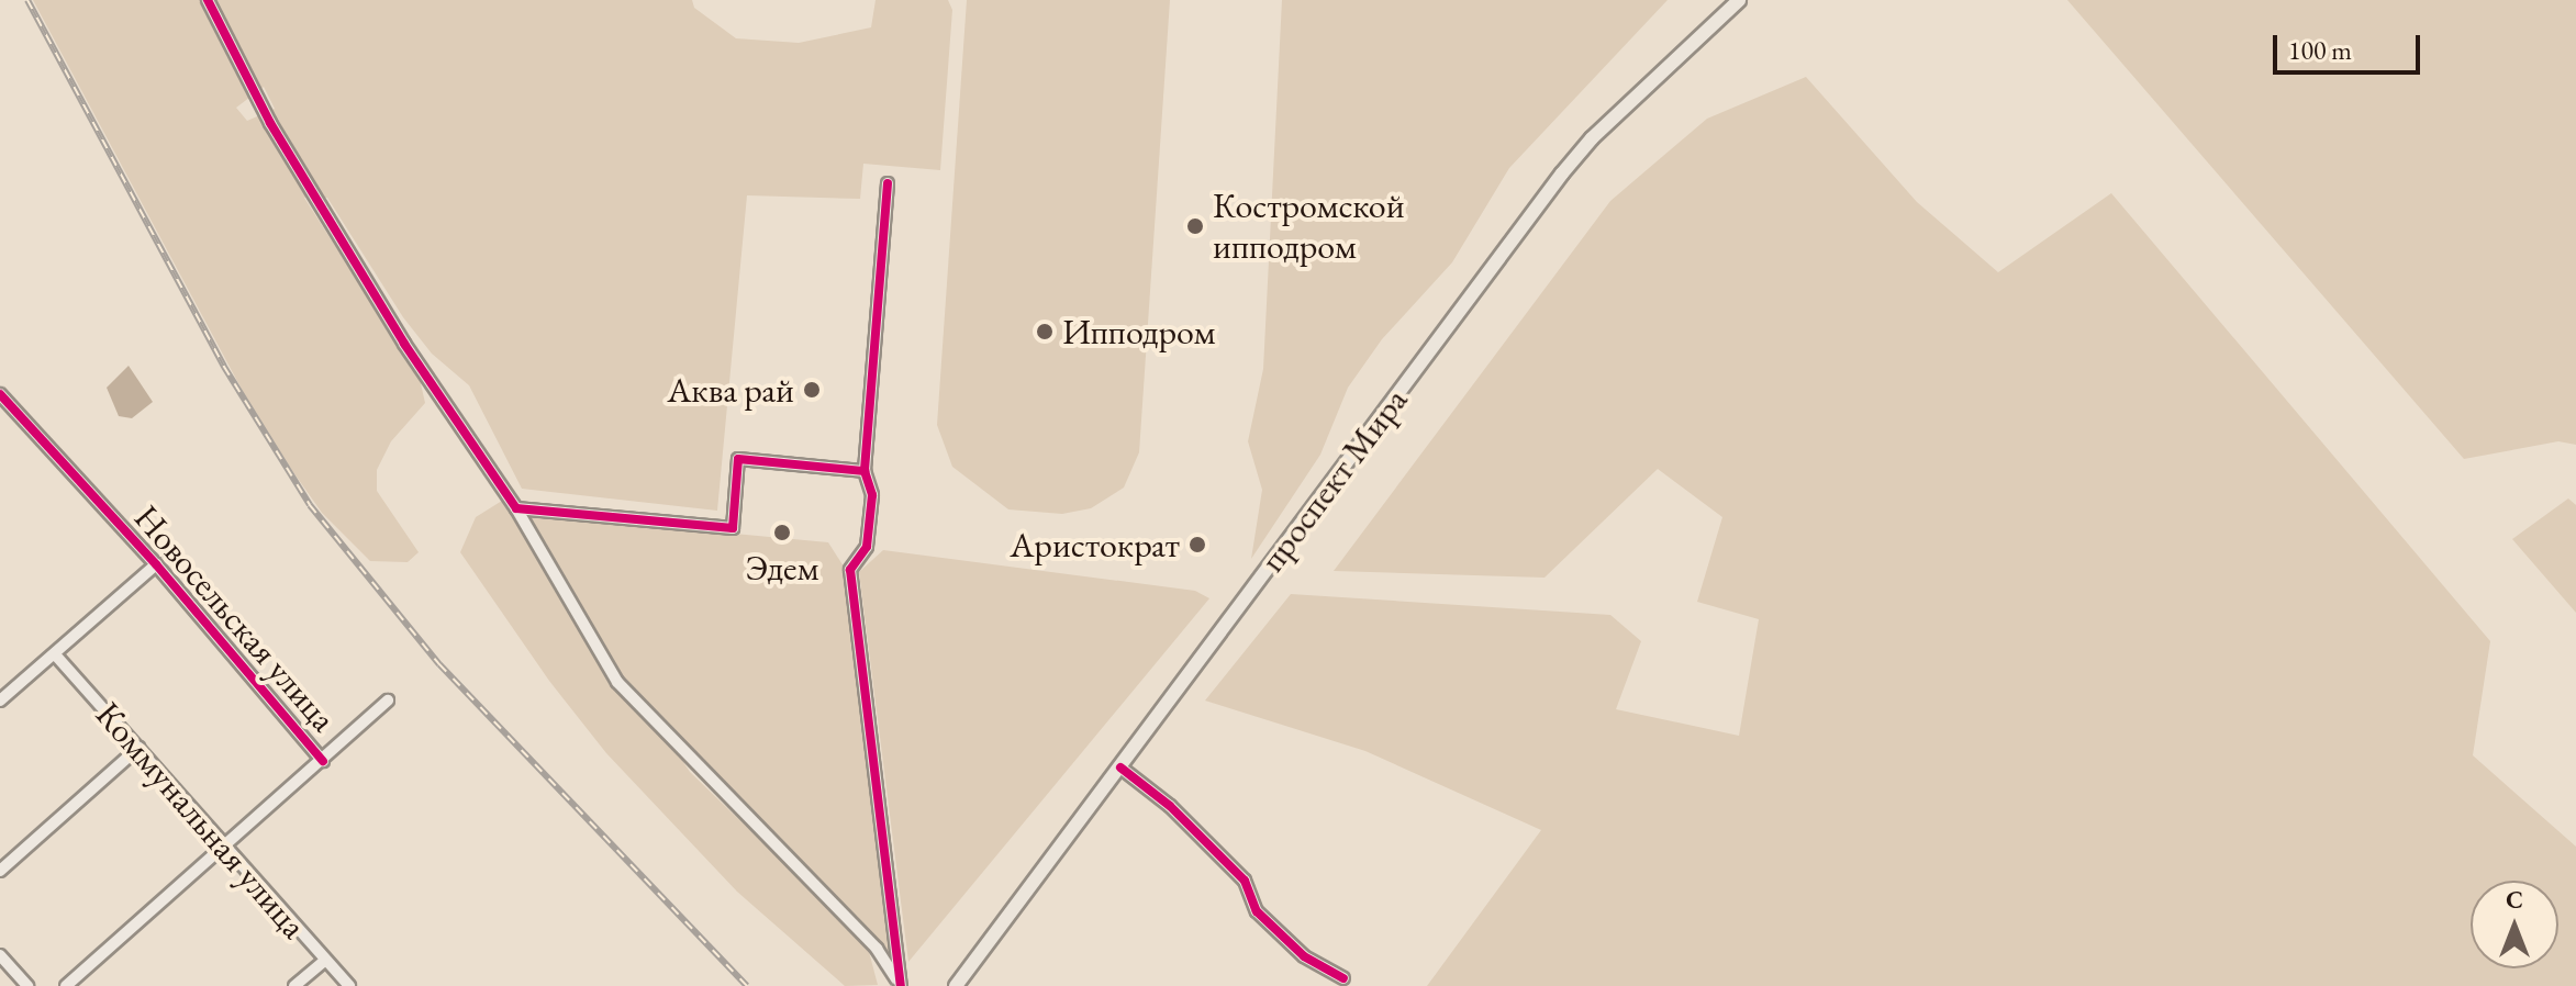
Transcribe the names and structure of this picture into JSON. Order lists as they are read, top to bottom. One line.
{"streets":{"main road":["проспект Мира"],"street":["Новосельская улица","Коммунальная улица"]},"places":["Костромской ипподром","Ипподром","Аква рай","Эдем","Аристократ"],"scale_bar":"100 m","north":"top"}
